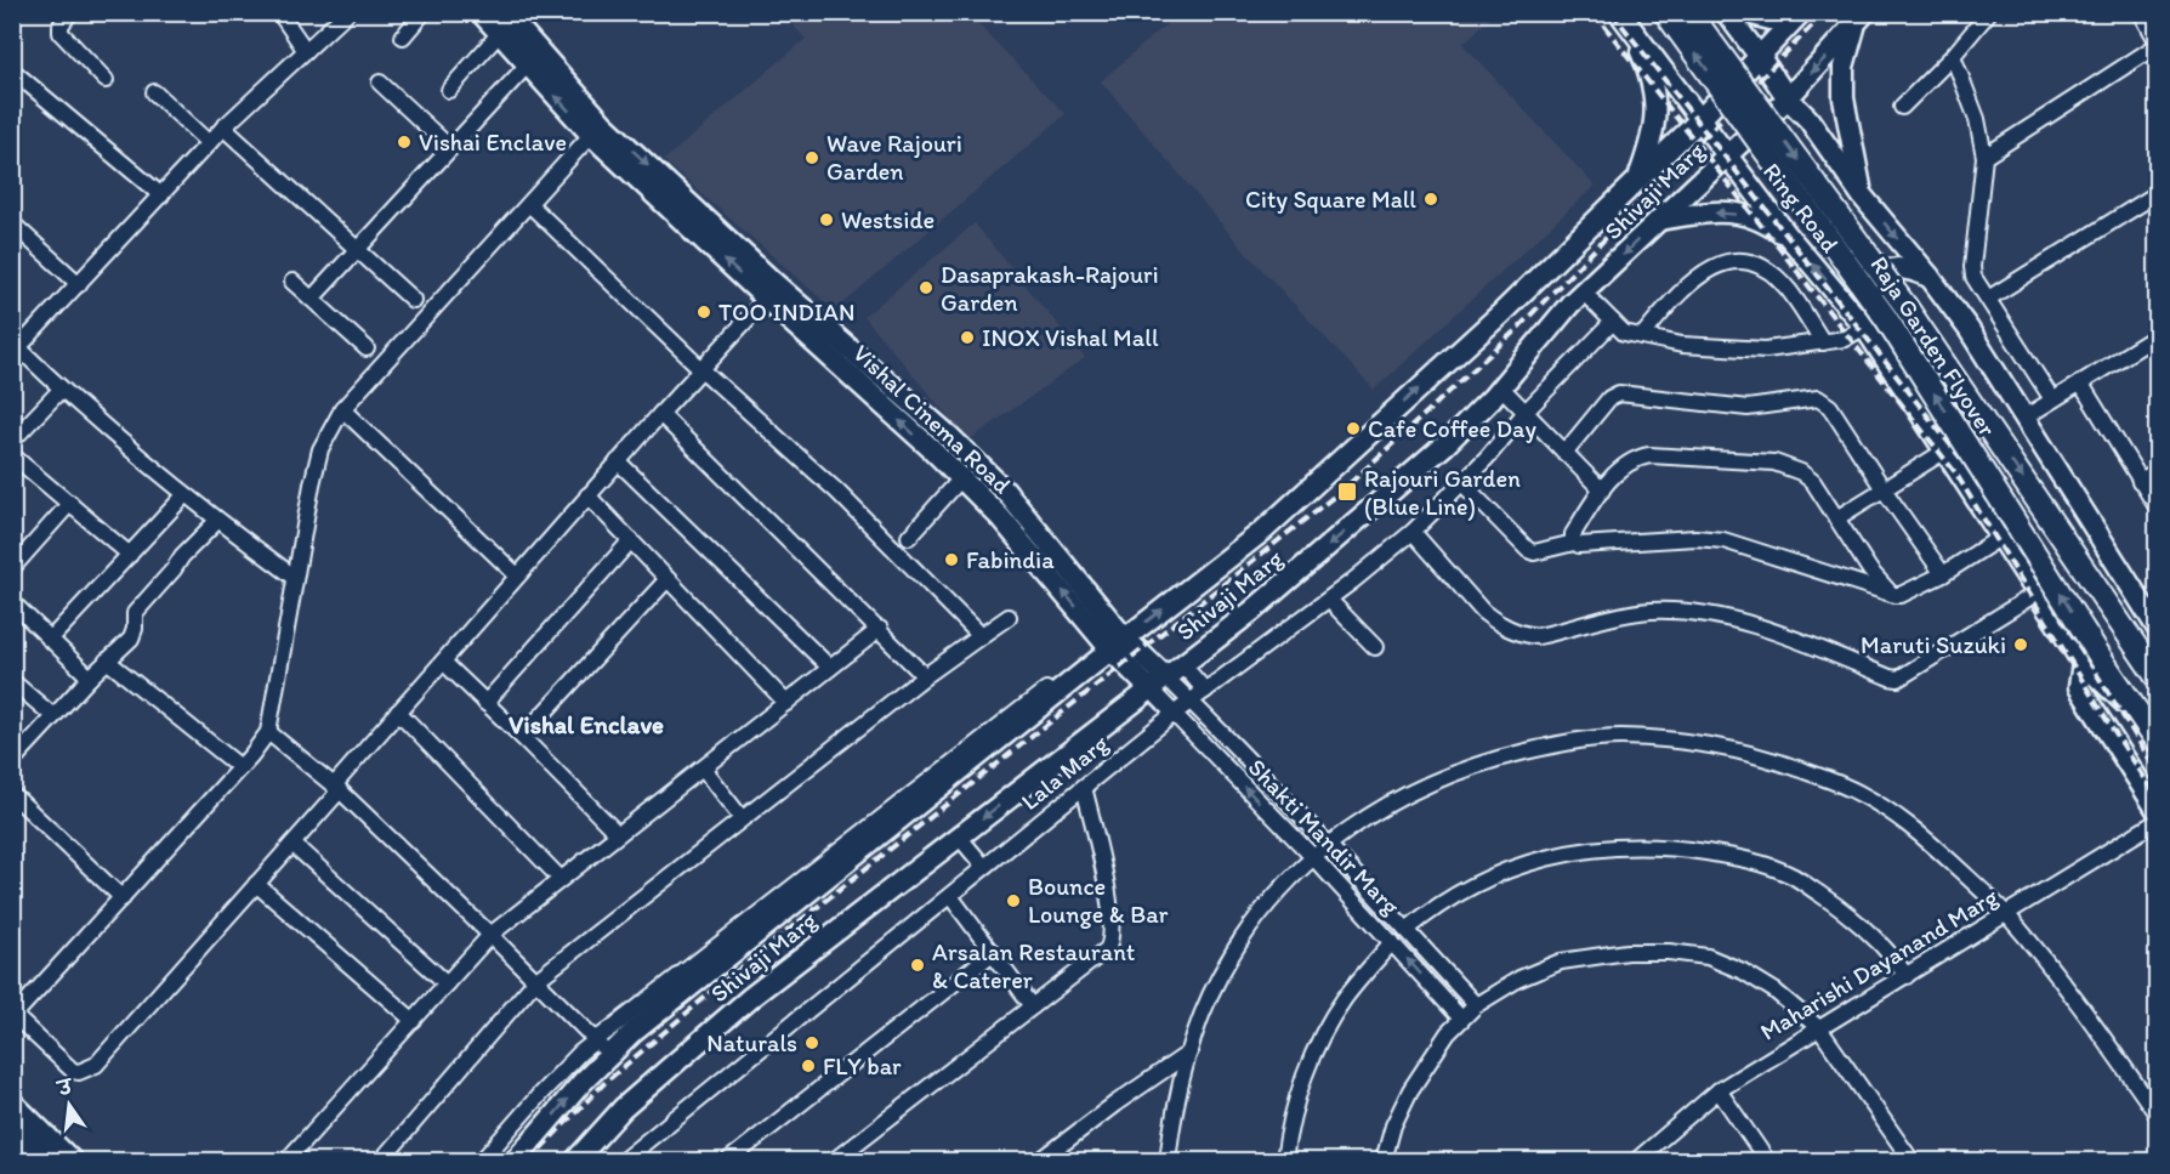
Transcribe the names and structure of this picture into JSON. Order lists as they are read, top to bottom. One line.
{"streets":{"main road":["Shivaji Marg","Ring Road","Raja Garden Flyover","Vishal Cinema Road"],"street":["Lala Marg","Shakti Mandir Marg","Maharishi Dayanand Marg"]},"crossings":[["Shivaji Marg","Ring Road"],["Shivaji Marg","Vishal Cinema Road"],["Shivaji Marg","Shakti Mandir Marg"],["Ring Road","Raja Garden Flyover"],["Vishal Cinema Road","Shakti Mandir Marg"],["Lala Marg","Shakti Mandir Marg"]],"districts":["Vishal Enclave"],"places":{"other":["Vishai Enclave","Wave Rajouri Garden","City Square Mall","Westside","Dasaprakash-Rajouri Garden","TOO INDIAN","INOX Vishal Mall","Cafe Coffee Day","Fabindia","Maruti Suzuki","Bounce Lounge & Bar","Arsalan Restaurant & Caterer","Naturals","FLY bar"],"transit":["Rajouri Garden (Blue Line)"]},"north":"top"}
